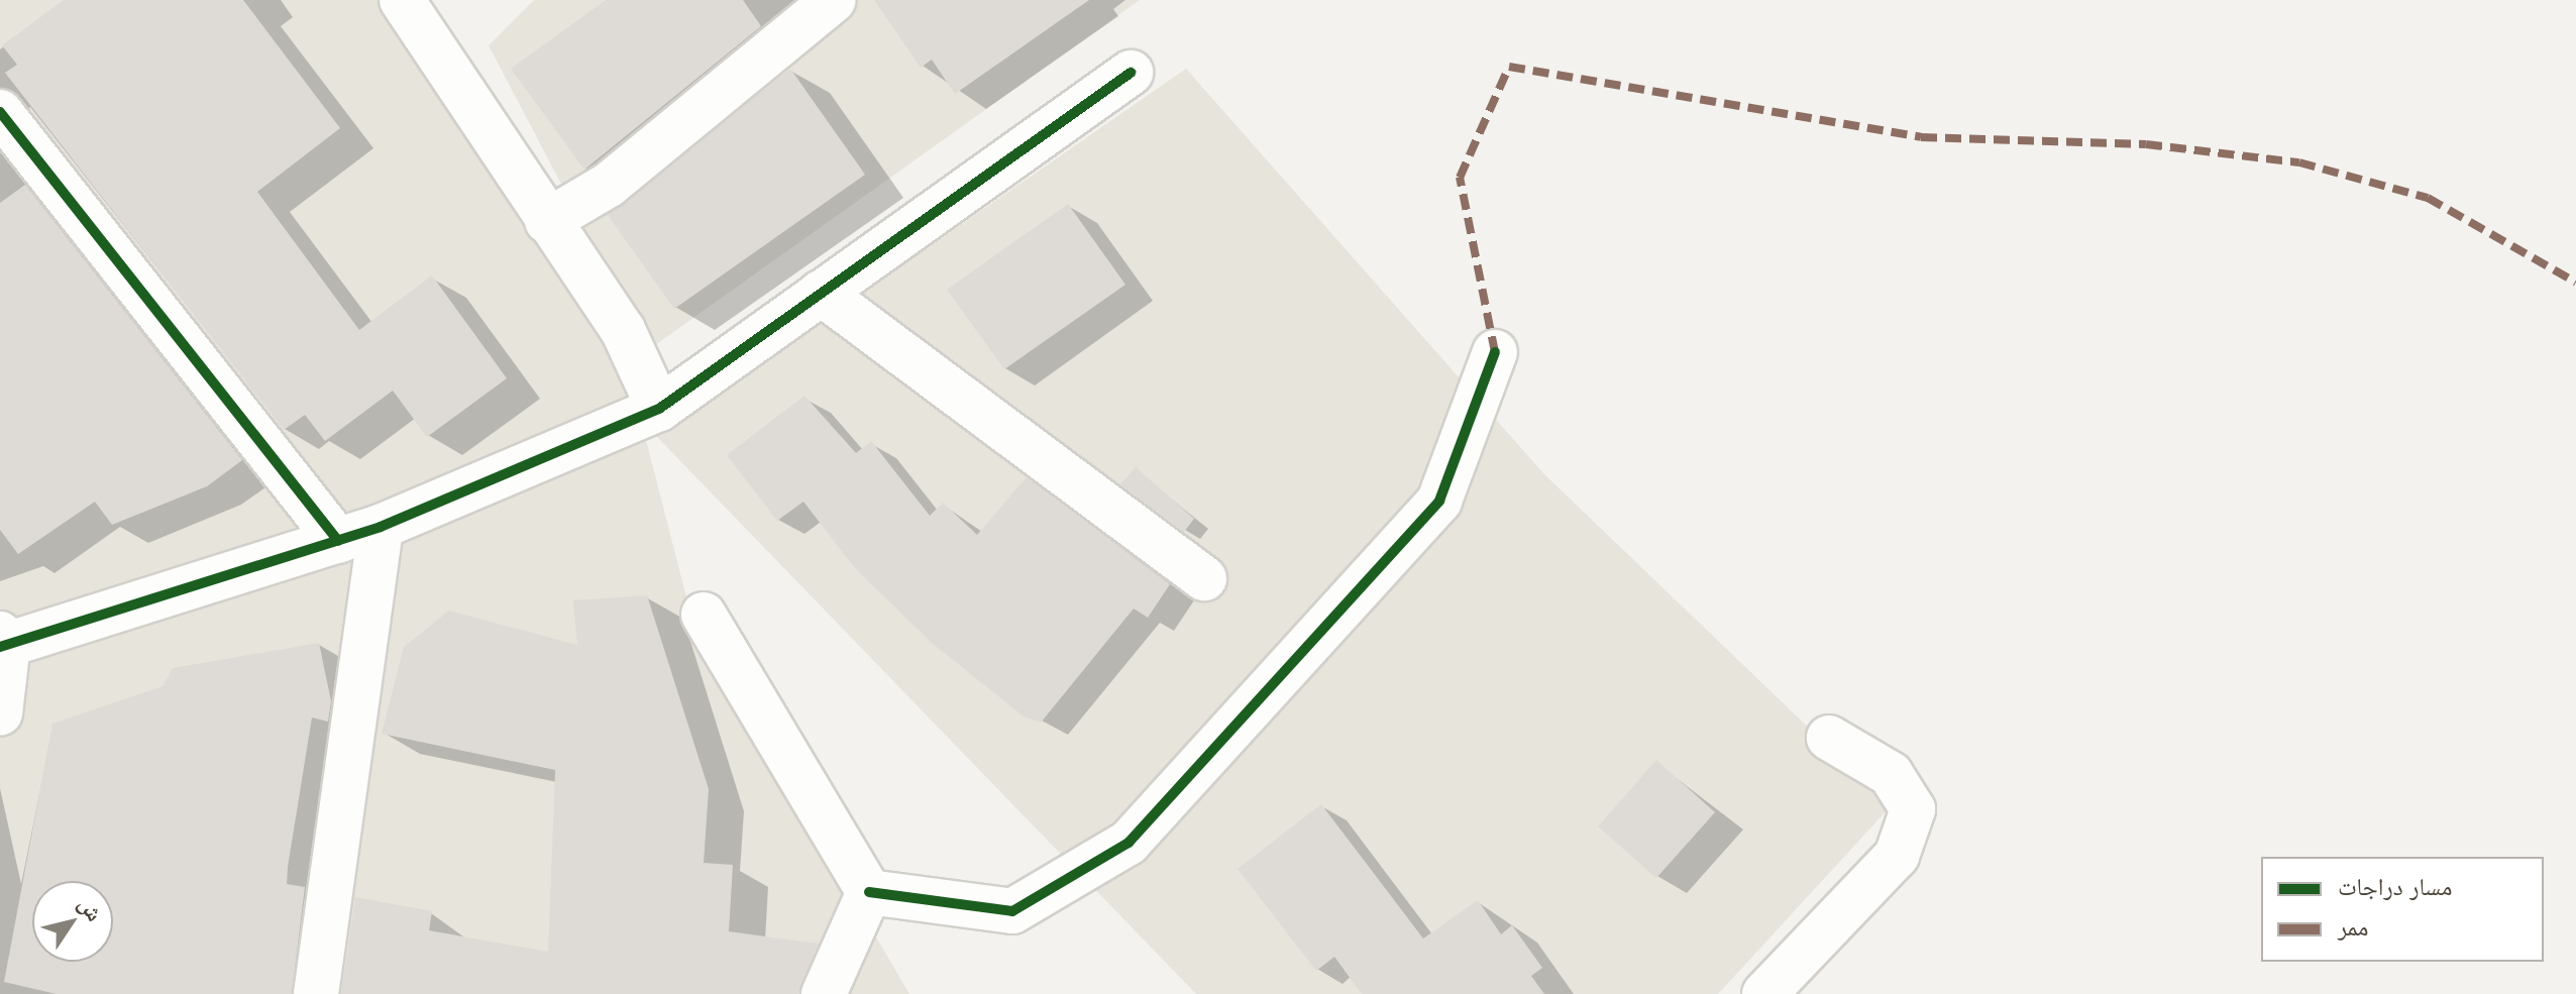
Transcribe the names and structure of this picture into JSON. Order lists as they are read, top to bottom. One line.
{"legend":["مسار دراجات","ممر"],"north":"top right"}
